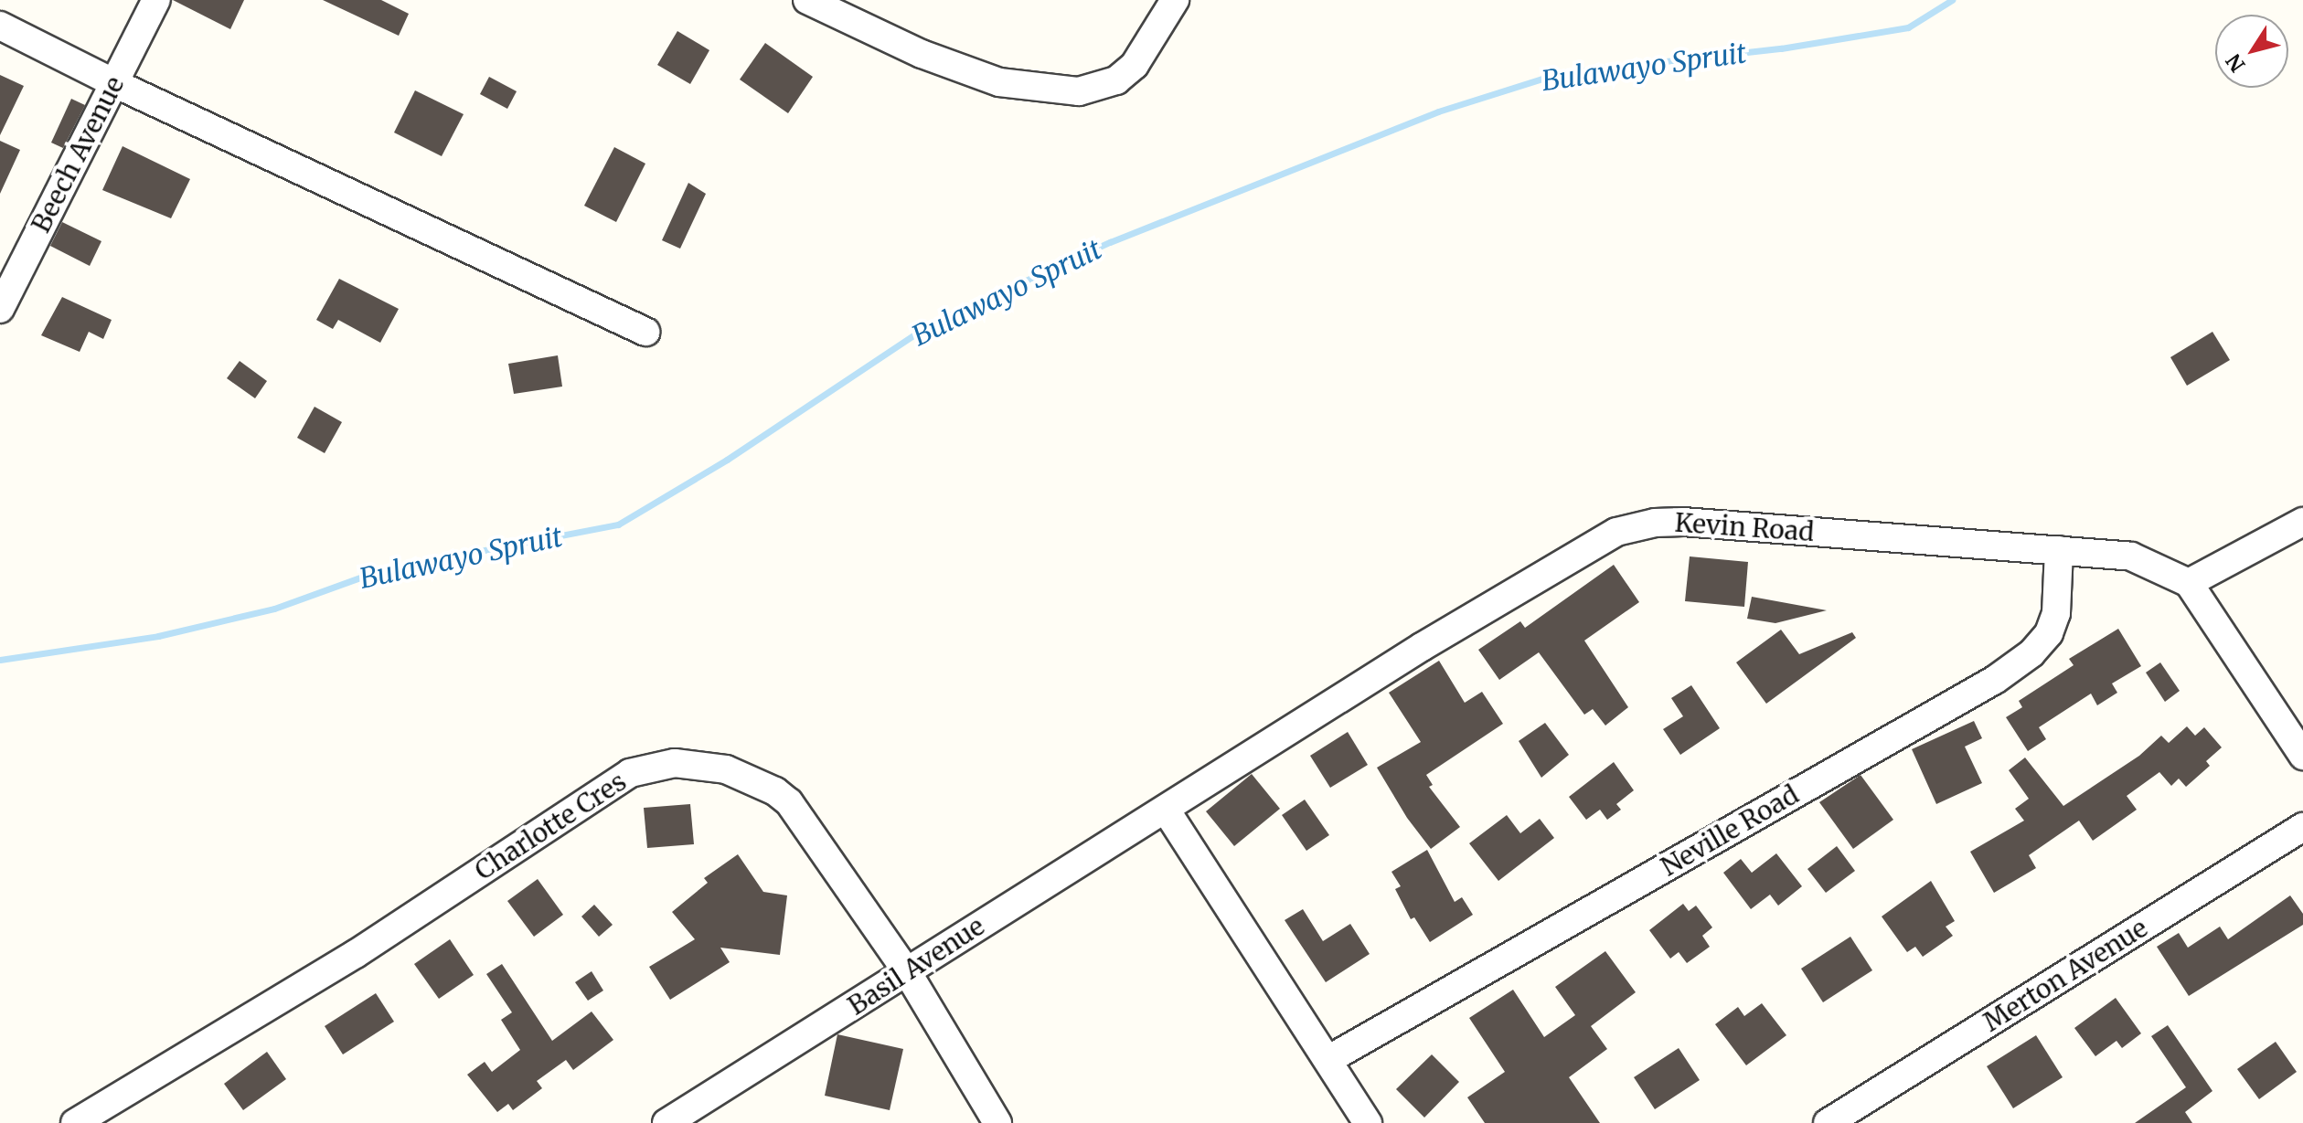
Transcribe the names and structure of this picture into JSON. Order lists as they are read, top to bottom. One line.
{"streets":{"street":["Beech Avenue","Kevin Road","Charlotte Cres","Neville Road","Basil Avenue","Merton Avenue"]},"crossings":[["Kevin Road","Neville Road"],["Kevin Road","Basil Avenue"],["Charlotte Cres","Basil Avenue"]],"water":["Bulawayo Spruit"],"north":"bottom left"}
